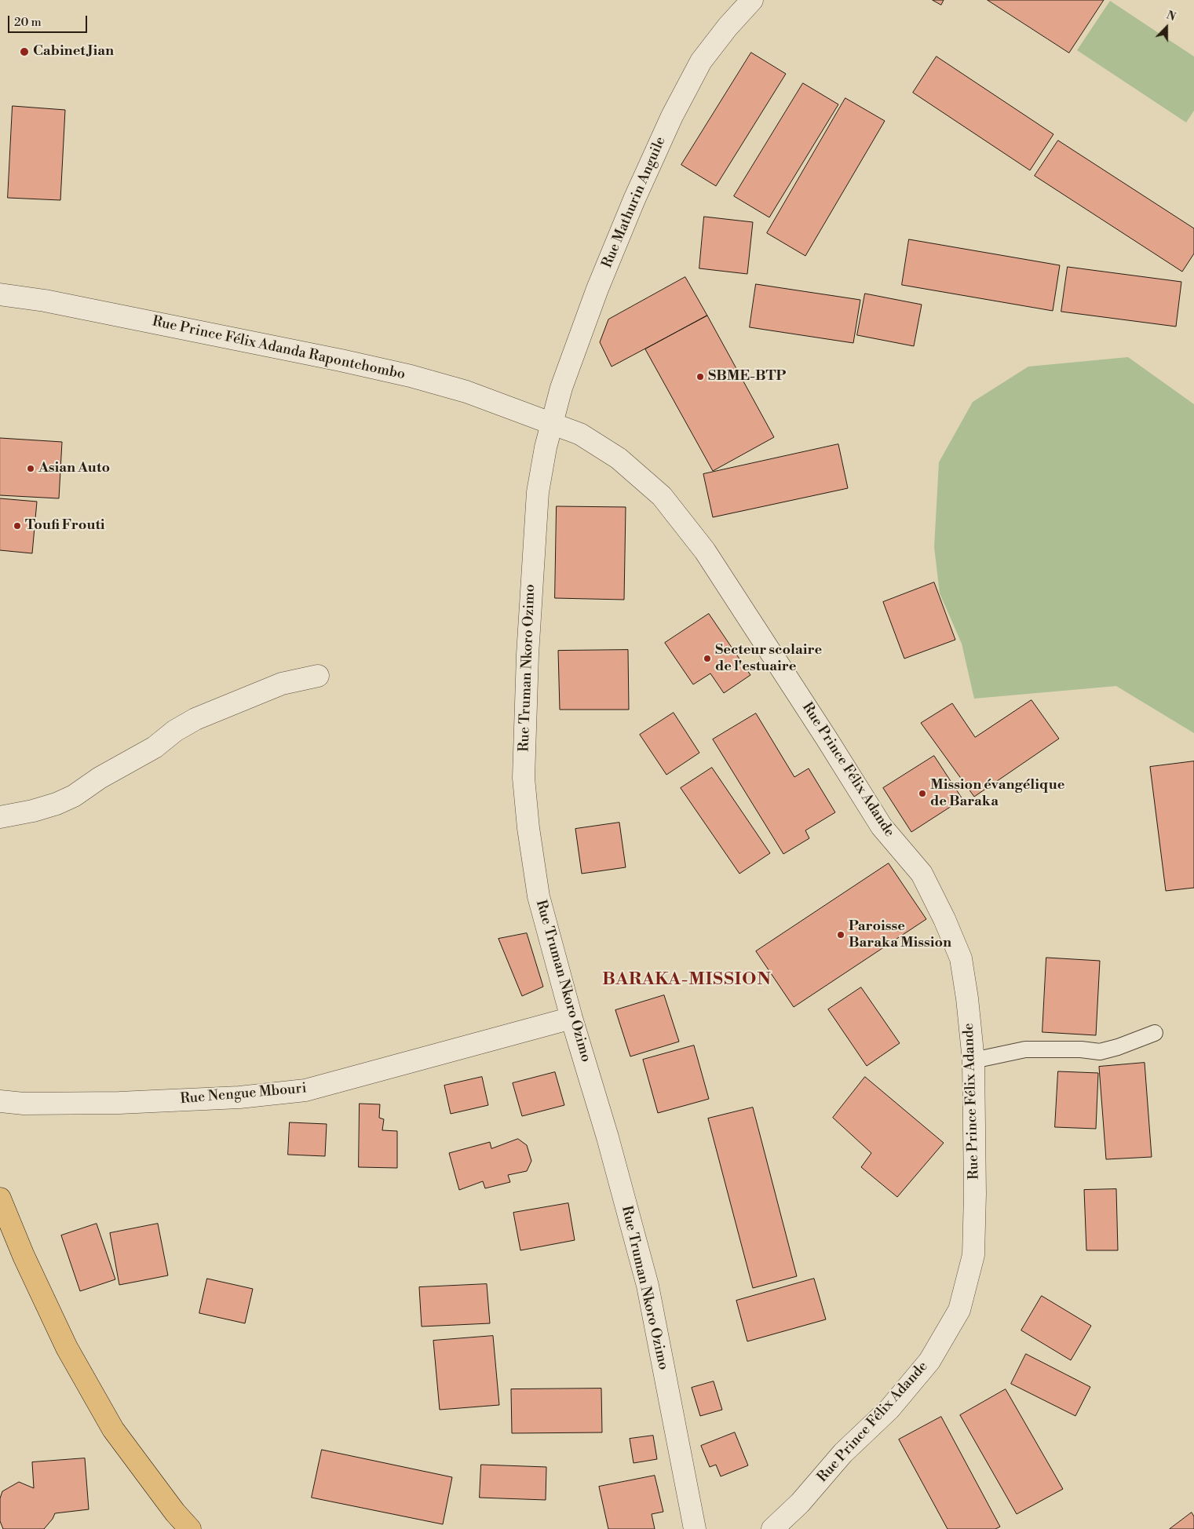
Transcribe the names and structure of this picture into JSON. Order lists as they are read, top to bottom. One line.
{"streets":{"street":["Rue Mathurin Anguile","Rue Prince Félix Adanda Rapontchombo","Rue Truman Nkoro Ozimo","Rue Prince Félix Adande","Rue Nengue Mbouri"]},"crossings":[["Rue Mathurin Anguile","Rue Prince Félix Adanda Rapontchombo"],["Rue Mathurin Anguile","Rue Truman Nkoro Ozimo"],["Rue Mathurin Anguile","Rue Prince Félix Adande"],["Rue Prince Félix Adanda Rapontchombo","Rue Truman Nkoro Ozimo"],["Rue Prince Félix Adanda Rapontchombo","Rue Prince Félix Adande"],["Rue Truman Nkoro Ozimo","Rue Prince Félix Adande"],["Rue Truman Nkoro Ozimo","Rue Nengue Mbouri"]],"districts":["BARAKA-MISSION"],"places":["Cabinet Jian","SBME-BTP","Asian Auto","Toufi Frouti","Secteur scolaire de l'estuaire","Mission évangélique de Baraka","Paroisse Baraka Mission"],"scale_bar":"20 m","north":"top"}
